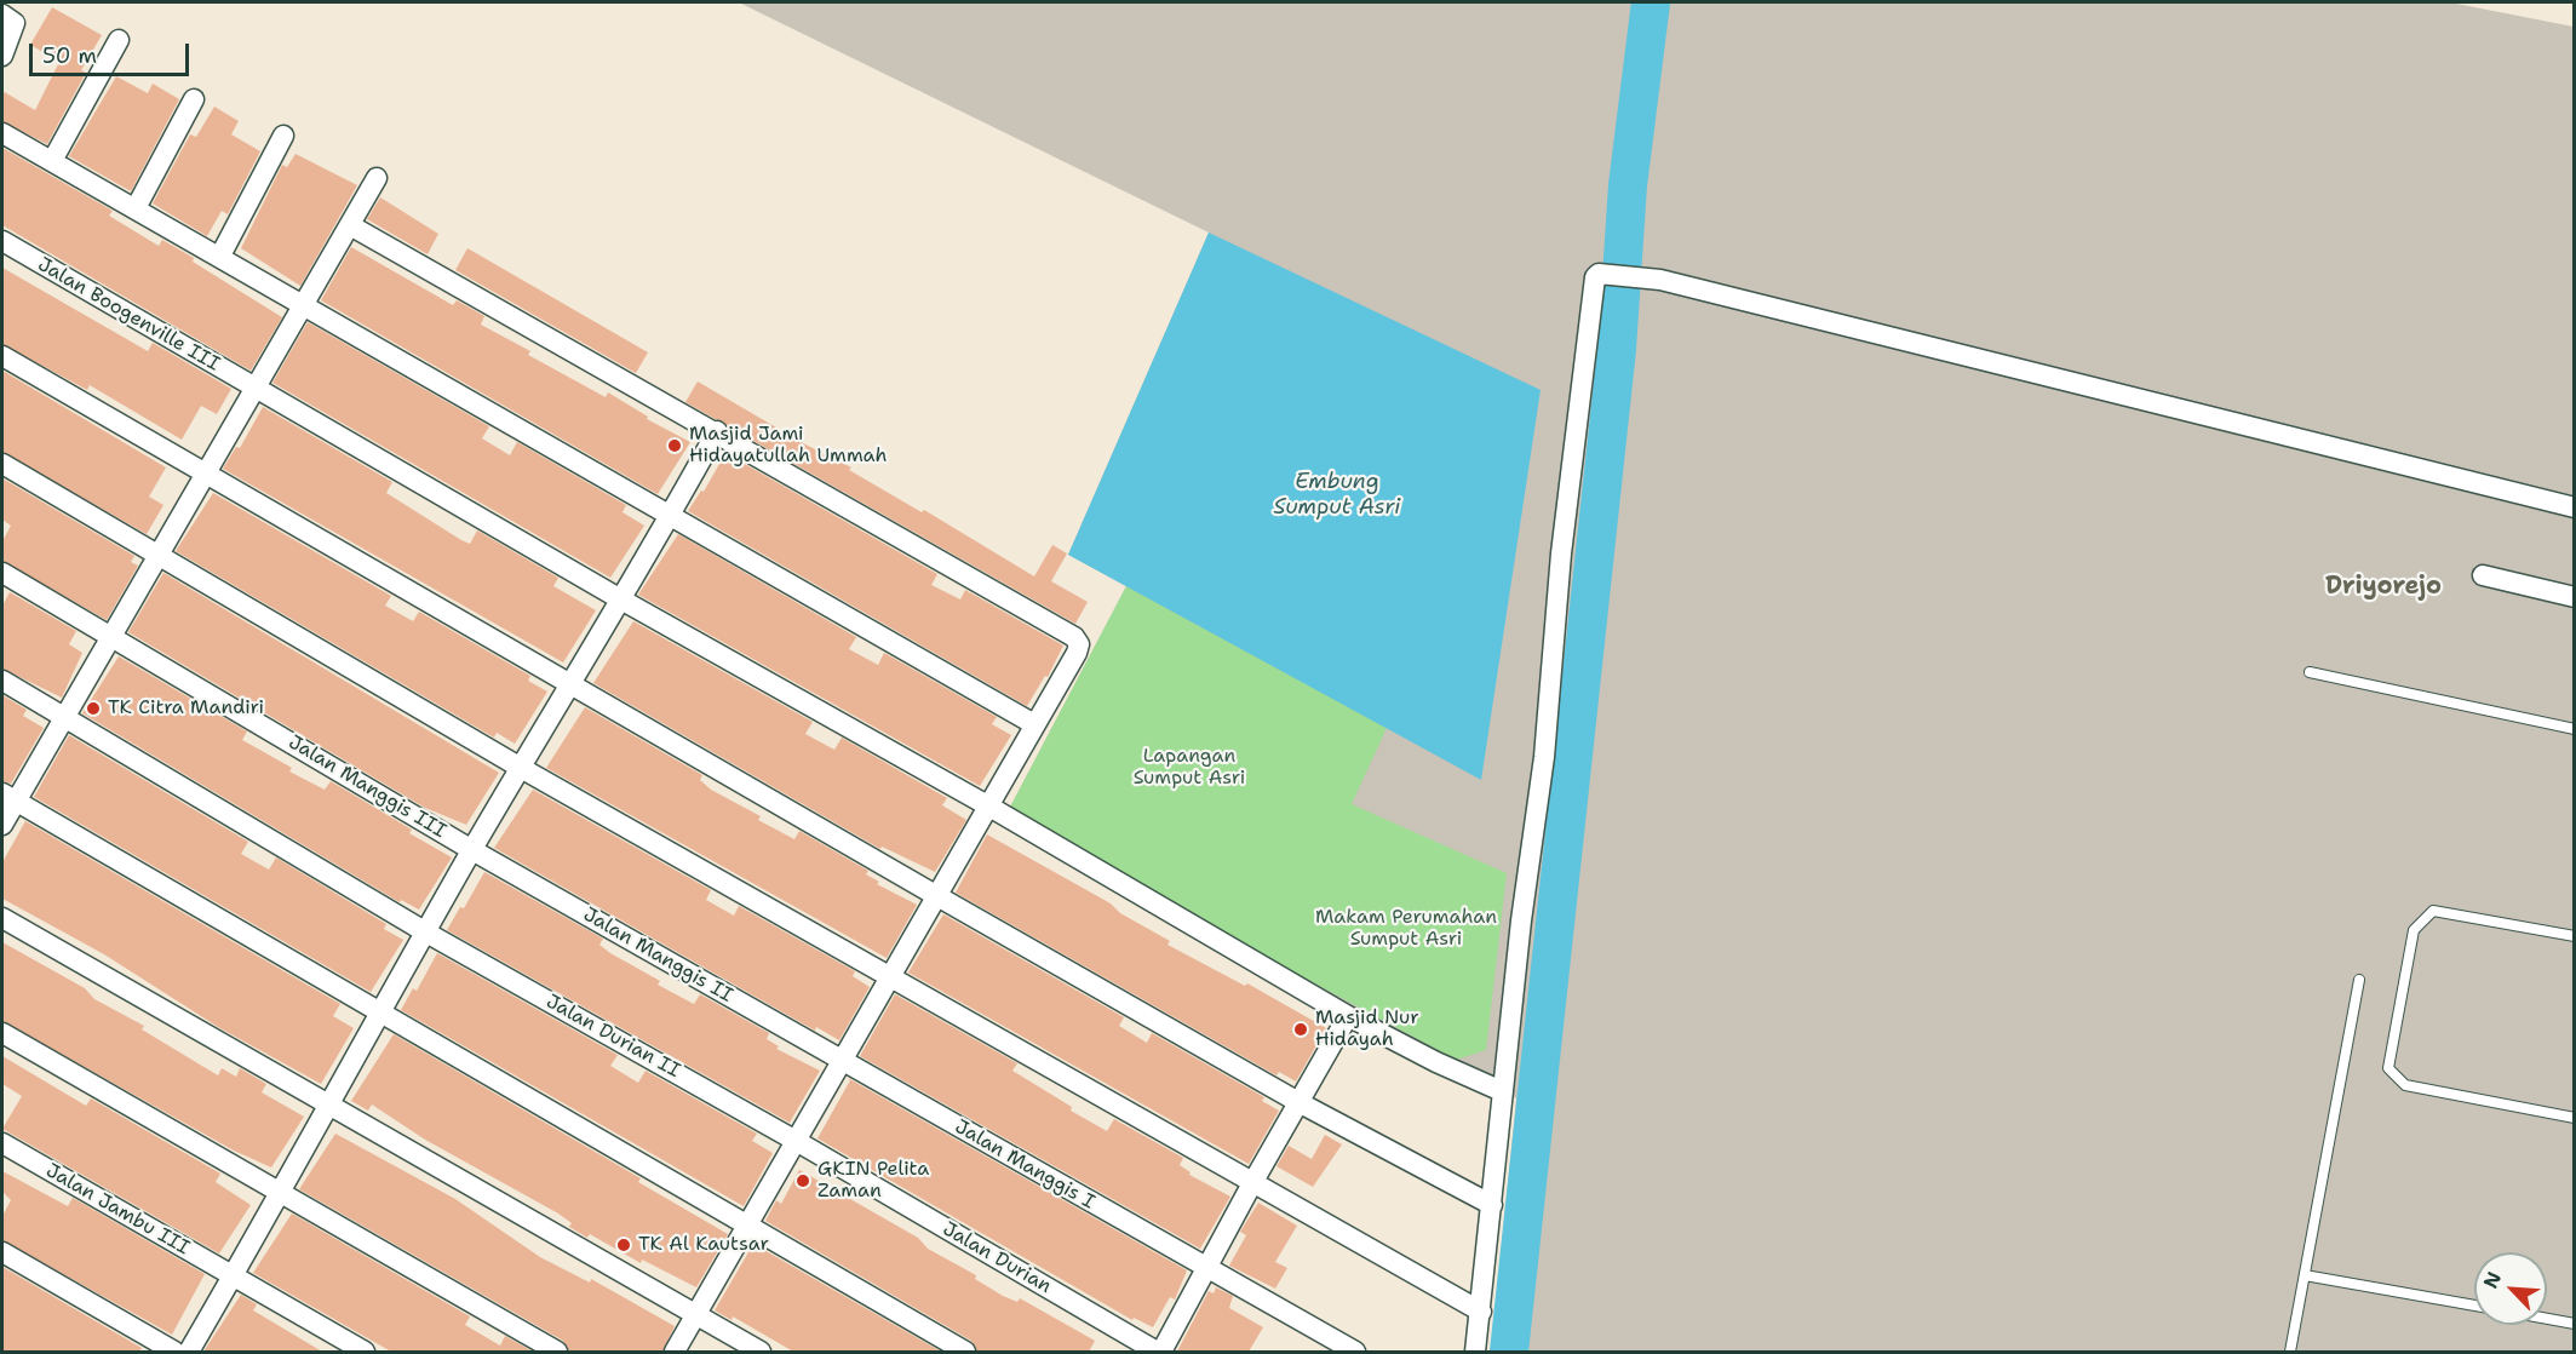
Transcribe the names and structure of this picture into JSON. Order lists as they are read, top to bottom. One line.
{"streets":{"street":["Jalan Boogenville III","Jalan Manggis III","Jalan Manggis II","Jalan Durian II","Jalan Manggis I","Jalan Jambu III","Jalan Durian"]},"crossings":[["Jalan Manggis III","Jalan Manggis II"],["Jalan Manggis II","Jalan Manggis I"],["Jalan Durian II","Jalan Durian"]],"districts":["Driyorejo"],"water":["Embung Sumput Asri"],"parks":["Lapangan Sumput Asri","Makam Perumahan Sumput Asri"],"places":["Masjid Jami Hidayatullah Ummah","TK Citra Mandiri","Masjid Nur Hidayah","GKIN Pelita Zaman","TK Al Kautsar"],"scale_bar":"50 m","north":"top left"}
